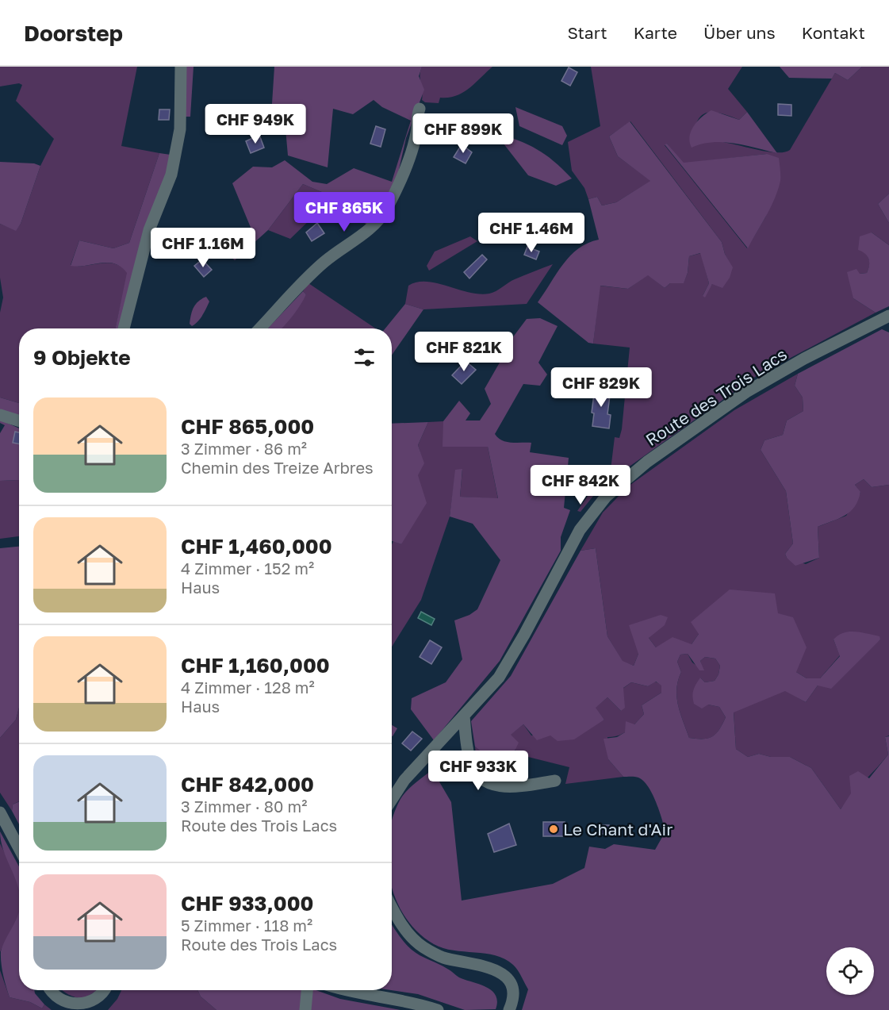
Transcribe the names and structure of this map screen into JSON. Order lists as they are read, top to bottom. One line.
{"streets":{"street":["Route des Trois Lacs"]},"places":["Le Chant d'Air"],"page":{"header":"Doorstep","nav":["Start","Karte","Über uns","Kontakt"],"price":["CHF 949K","CHF 899K","CHF 865K","CHF 1.46M","CHF 1.16M","CHF 821K","CHF 829K","CHF 842K","CHF 933K"],"heading":"9 Objekte","list":[{"name":"CHF 865,000","note":"3 Zimmer · 86 m² · Chemin des Treize Arbres"},{"name":"CHF 1,460,000","note":"4 Zimmer · 152 m² · Haus"},{"name":"CHF 1,160,000","note":"4 Zimmer · 128 m² · Haus"},{"name":"CHF 842,000","note":"3 Zimmer · 80 m² · Route des Trois Lacs"},{"name":"CHF 933,000","note":"5 Zimmer · 118 m² · Route des Trois Lacs"}]}}
